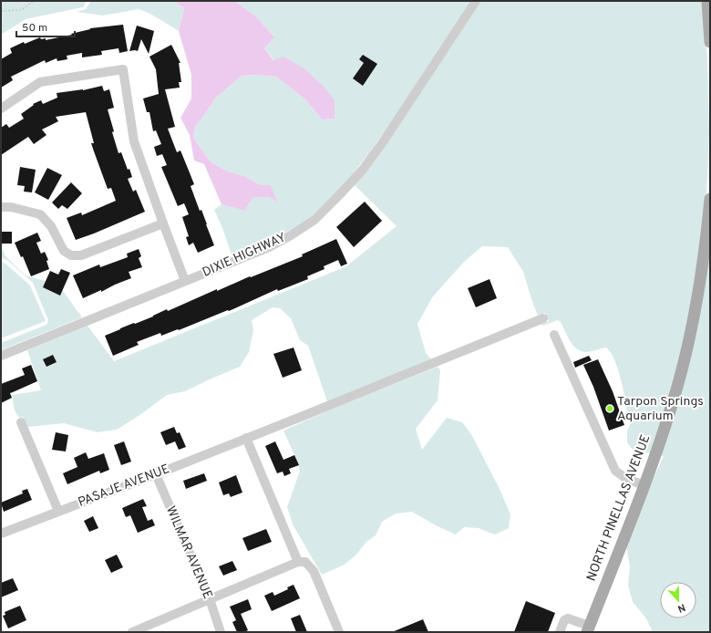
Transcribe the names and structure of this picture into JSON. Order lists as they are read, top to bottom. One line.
{"streets":{"main road":["NORTH PINELLAS AVENUE"],"street":["DIXIE HIGHWAY","PASAJE AVENUE","WILMAR AVENUE"]},"crossings":[["PASAJE AVENUE","WILMAR AVENUE"]],"places":["Tarpon Springs Aquarium"],"scale_bar":"50 m","north":"bottom"}
